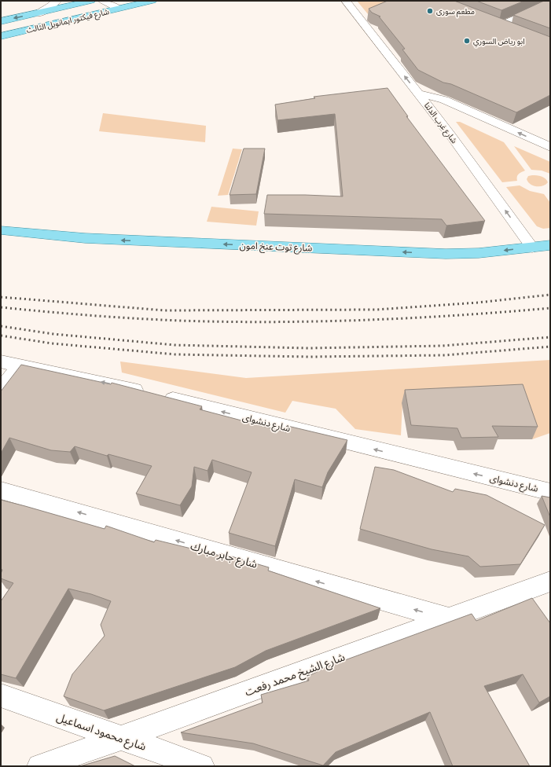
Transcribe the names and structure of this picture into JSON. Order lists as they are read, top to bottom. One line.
{"streets":{"main road":["شارع فيكتور ايمانويل الثالث","شارع توت عنخ امون"],"street":["شارع غرب الدلتا","شارع دنشواى","شارع جابر مبارك","شارع الشيخ محمد رفعت","شارع محمود اسماعيل"]},"crossings":[["شارع غرب الدلتا","شارع توت عنخ امون"],["شارع جابر مبارك","شارع الشيخ محمد رفعت"],["شارع الشيخ محمد رفعت","شارع محمود اسماعيل"]],"one_way":["شارع غرب الدلتا","شارع توت عنخ امون","شارع دنشواى","شارع جابر مبارك"],"places":["مطعم سورى","ابو رياض السوري"]}
